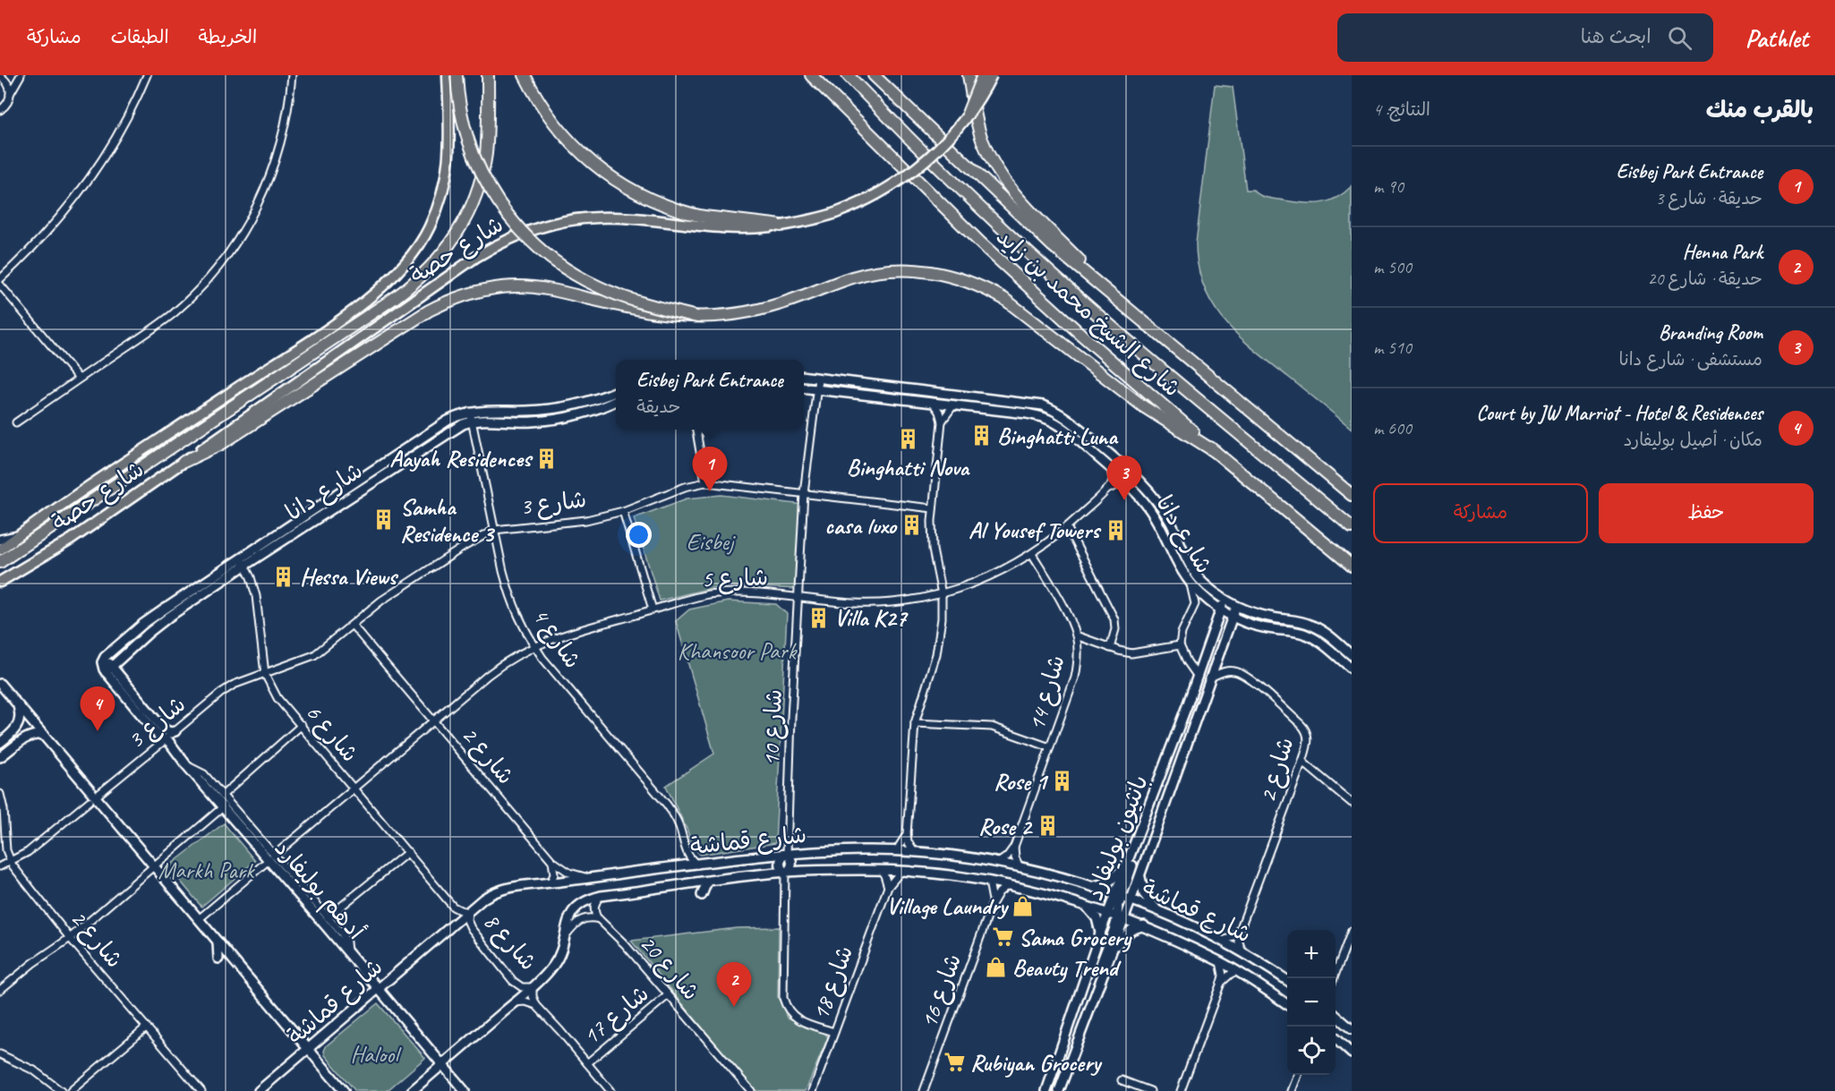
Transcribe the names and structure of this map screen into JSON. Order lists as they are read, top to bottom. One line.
{"streets":{"highway":["شارع الشيخ محمد بن زايد"],"main road":["شارع حصة"],"street":["شارع دانا","شارع 3","شارع 5","شارع 4","شارع 14","شارع 10","شارع 6","شارع 2","بانثيون بوليفارد","شارع قماشة","أدهم بوليفارد","شارع 8","شارع 20","شارع 18","شارع 16","شارع 17"]},"crossings":[["شارع دانا","شارع 4"],["شارع دانا","شارع 10"],["شارع دانا","شارع 6"],["شارع دانا","بانثيون بوليفارد"],["شارع دانا","أدهم بوليفارد"],["شارع 3","شارع 4"],["شارع 3","شارع 10"],["شارع 3","شارع 6"],["شارع 3","شارع 2"],["شارع 3","أدهم بوليفارد"],["شارع 5","شارع 4"],["شارع 5","شارع 14"],["شارع 5","شارع 10"],["شارع 5","شارع 6"],["شارع 5","شارع 2"],["شارع 5","أدهم بوليفارد"],["شارع 4","شارع قماشة"],["شارع 14","شارع قماشة"],["شارع 10","شارع قماشة"],["شارع 6","شارع قماشة"],["شارع 2","بانثيون بوليفارد"],["شارع 2","شارع قماشة"],["بانثيون بوليفارد","شارع قماشة"],["شارع قماشة","أدهم بوليفارد"],["شارع قماشة","شارع 8"],["شارع قماشة","شارع 18"],["شارع قماشة","شارع 16"],["شارع 20","شارع 17"]],"parks":["Eisbej","Khansoor Park","Markh Park","Halool"],"places":{"building":["Binghatti Luna","Binghatti Nova","Aayah Residences","Samha Residence 3","casa luxo","Al Yousef Towers","Hessa Views","Villa K27","Rose 1","Rose 2"],"shop":["Village Laundry","Beauty Trend"],"supermarket":["Sama Grocery","Rubiyan Grocery"]},"page":{"header":"Pathlet","search":"ابحث هنا","nav":["الخريطة","الطبقات","مشاركة"],"heading":["بالقرب منك","النتائج: 4"],"list":[{"mark":"1","name":"Eisbej Park Entrance","note":"حديقة · شارع 3","value":"90 m"},{"mark":"2","name":"Henna Park","note":"حديقة · شارع 20","value":"500 m"},{"mark":"3","name":"Branding Room","note":"مستشفى · شارع دانا","value":"510 m"},{"mark":"4","name":"Court by JW Marriot - Hotel & Residences","note":"مكان · أصيل بوليفارد","value":"600 m"}],"popup":["Eisbej Park Entrance","حديقة"],"pins":["1","3","4","2"],"buttons":["حفظ","مشاركة"],"map_buttons":["+","−"]}}
